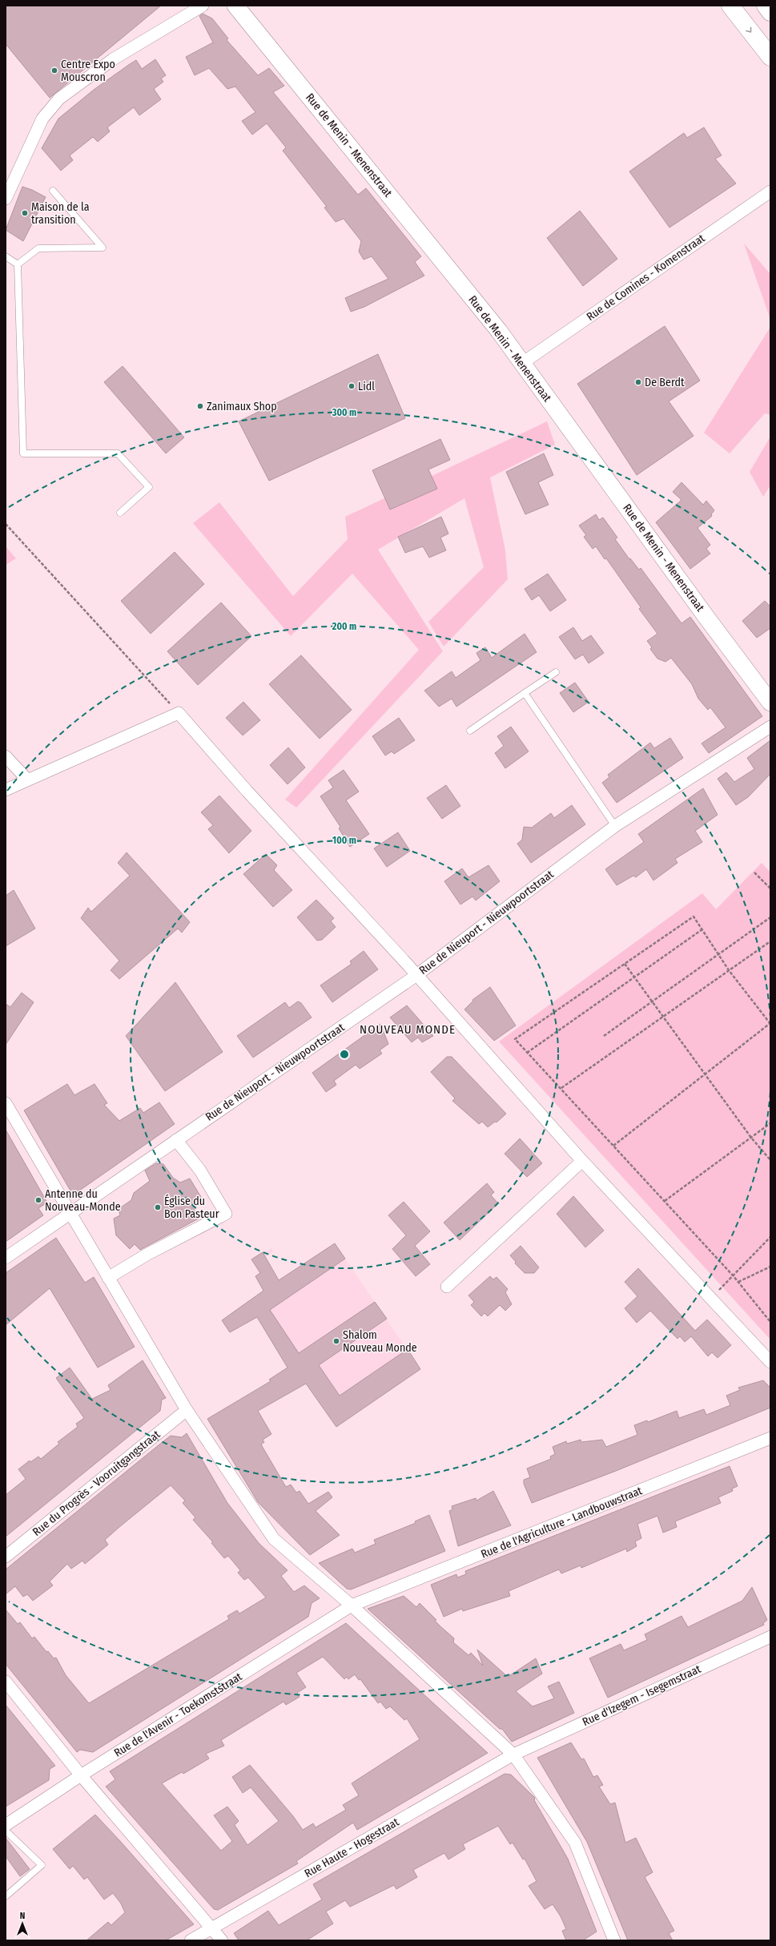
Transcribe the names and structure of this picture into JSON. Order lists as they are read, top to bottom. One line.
{"streets":{"street":["Rue de Menin - Menenstraat","Rue de Comines - Komenstraat","Rue de Nieuport - Nieuwpoortstraat","Rue du Progrès - Vooruitgangstraat","Rue de l'Agriculture - Landbouwstraat","Rue d'Izegem - Isegemstraat","Rue de l'Avenir - Toekomststraat","Rue Haute - Hogestraat"]},"crossings":[["Rue de Menin - Menenstraat","Rue de Comines - Komenstraat"],["Rue de l'Agriculture - Landbouwstraat","Rue de l'Avenir - Toekomststraat"],["Rue d'Izegem - Isegemstraat","Rue Haute - Hogestraat"]],"districts":["NOUVEAU MONDE"],"places":["Centre Expo Mouscron","Maison de la transition","De Berdt","Lidl","Zanimaux Shop","Antenne du Nouveau-Monde","Église du Bon Pasteur","Shalom Nouveau Monde"],"north":"top","rings":["300 m","200 m","100 m"]}
